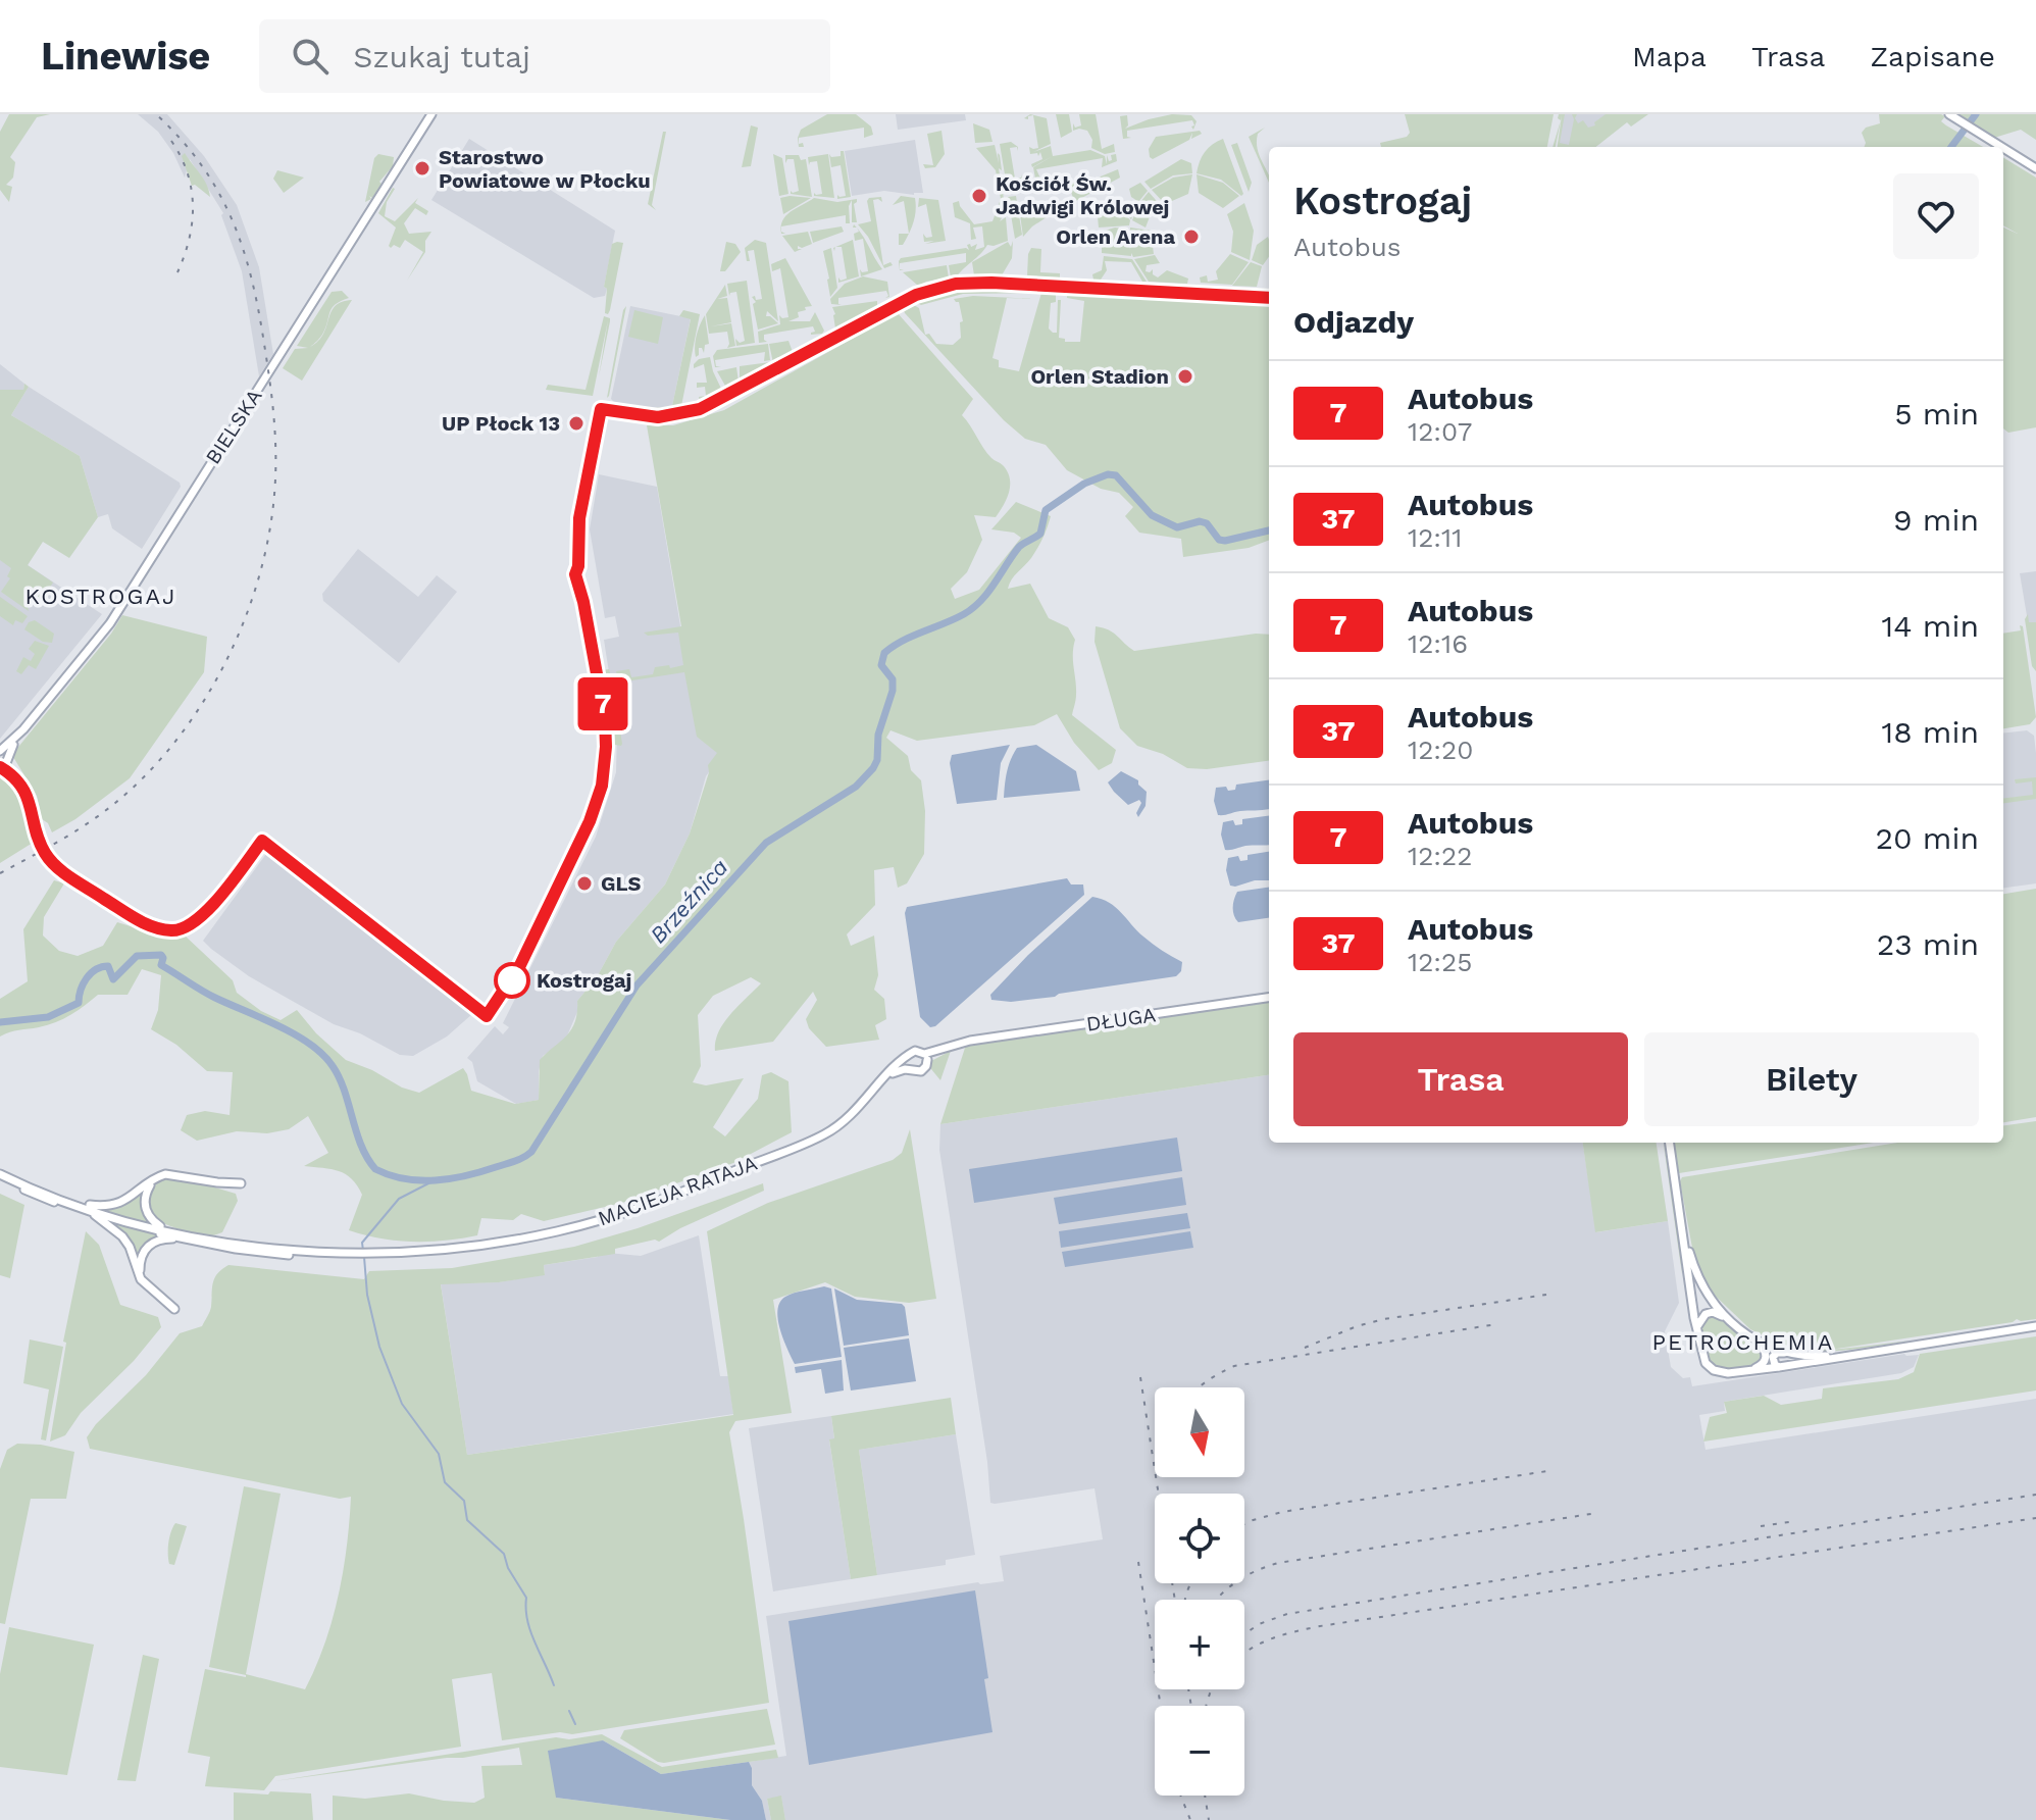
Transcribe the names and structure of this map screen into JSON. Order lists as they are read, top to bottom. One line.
{"streets":{"main road":["BIELSKA","DŁUGA","MACIEJA RATAJA"]},"crossings":[["DŁUGA","MACIEJA RATAJA"]],"districts":["KOSTROGAJ","PETROCHEMIA"],"water":["Brzeźnica"],"places":["Starostwo Powiatowe w Płocku","Kościół Św. Jadwigi Królowej","Orlen Arena","Orlen Stadion","UP Płock 13","GLS","Kostrogaj"],"lines":["bus line 7"],"north":"bottom","page":{"header":"Linewise","search":"Szukaj tutaj","nav":["Mapa","Trasa","Zapisane"],"on_map":"7","heading":[["Kostrogaj","Autobus"],"Odjazdy"],"list":[{"mark":"7","name":"Autobus","note":"12:07","value":"5 min"},{"mark":"37","name":"Autobus","note":"12:11","value":"9 min"},{"mark":"7","name":"Autobus","note":"12:16","value":"14 min"},{"mark":"37","name":"Autobus","note":"12:20","value":"18 min"},{"mark":"7","name":"Autobus","note":"12:22","value":"20 min"},{"mark":"37","name":"Autobus","note":"12:25","value":"23 min"}],"buttons":["Trasa","Bilety"],"map_buttons":["+","−"]}}
